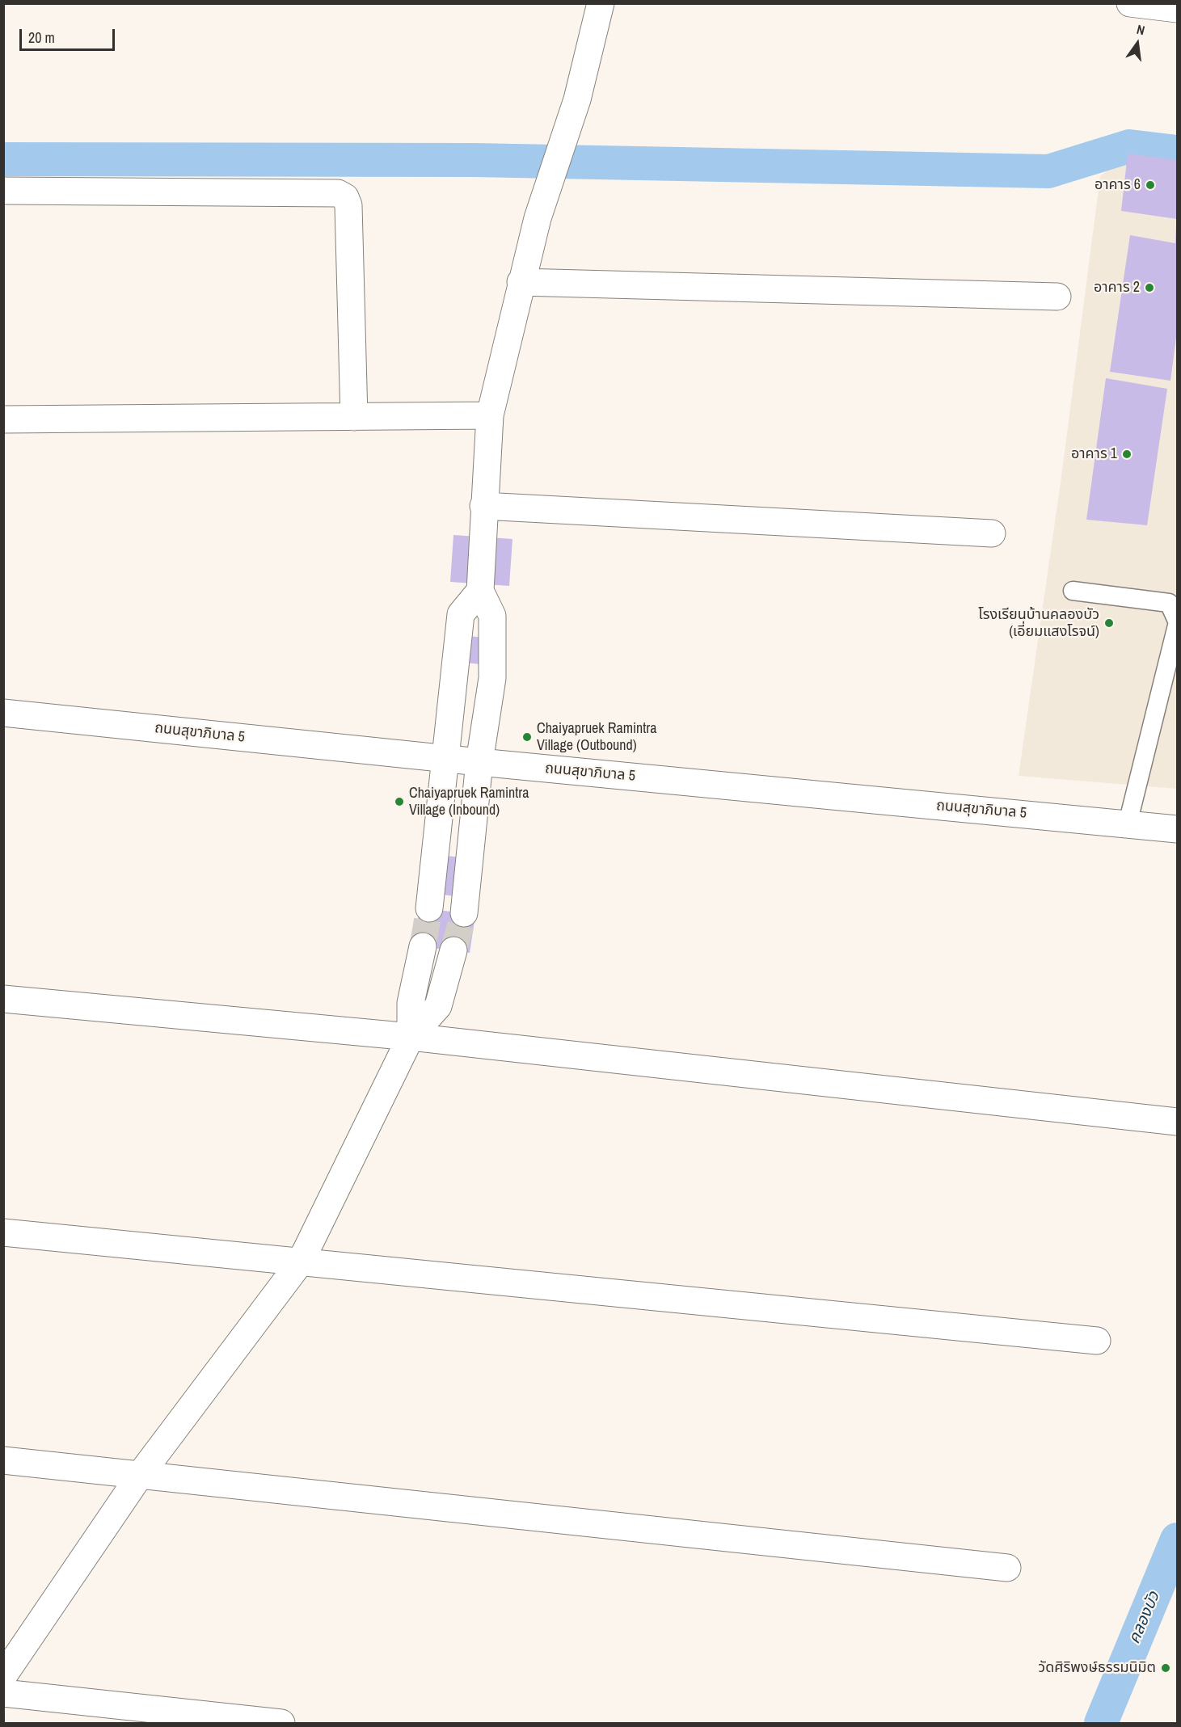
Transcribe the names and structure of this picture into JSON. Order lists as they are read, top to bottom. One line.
{"streets":{"street":["ถนนสุขาภิบาล 5"]},"water":["คลองบัว"],"places":["อาคาร 6","อาคาร 2","อาคาร 1","โรงเรียนบ้านคลองบัว (เอี่ยมแสงโรจน์)","Chaiyapruek Ramintra Village (Outbound)","Chaiyapruek Ramintra Village (Inbound)","วัดศิริพงษ์ธรรมนิมิต"],"scale_bar":"20 m","north":"top"}
